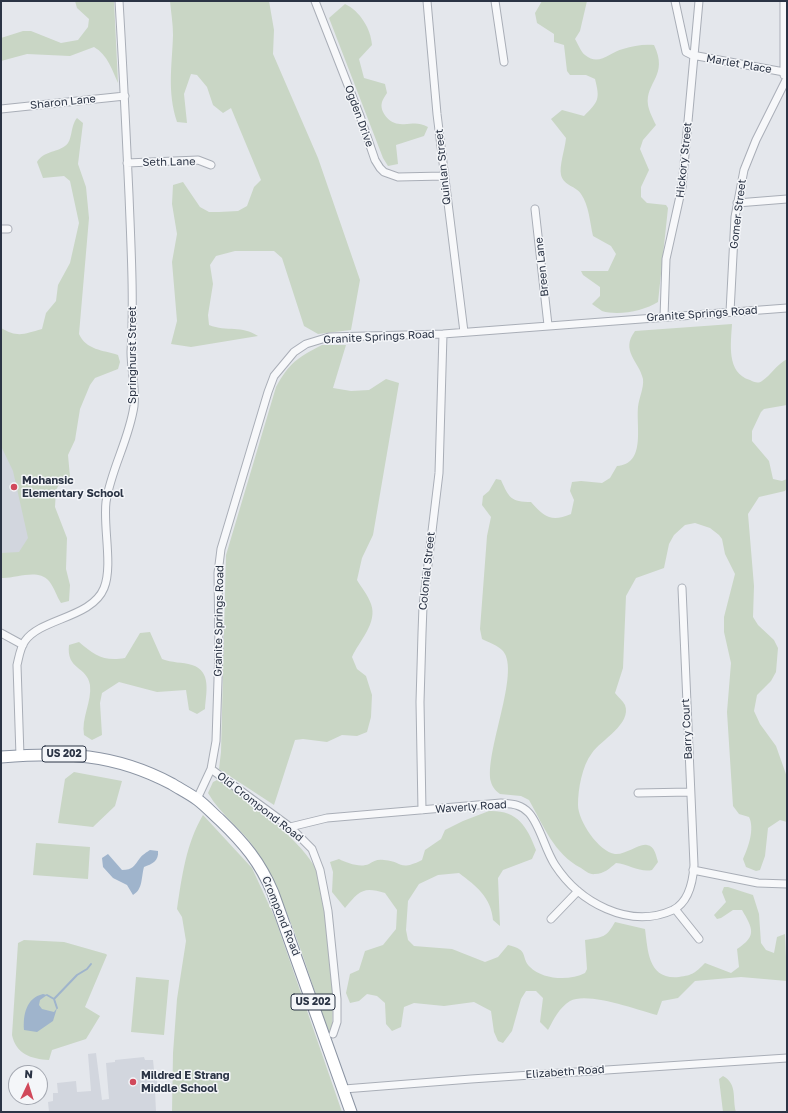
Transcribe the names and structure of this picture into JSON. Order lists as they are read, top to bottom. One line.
{"streets":{"highway":["US 202","Crompond Road"],"street":["Marlet Place","Sharon Lane","Ogden Drive","Hickory Street","Seth Lane","Quinlan Street","Gomer Street","Breen Lane","Granite Springs Road","Springhurst Street","Colonial Street","Barry Court","Old Crompond Road","Waverly Road","Elizabeth Road"]},"crossings":[["Marlet Place","Hickory Street"],["Marlet Place","Gomer Street"],["Sharon Lane","Springhurst Street"],["Ogden Drive","Quinlan Street"],["Hickory Street","Granite Springs Road"],["Seth Lane","Springhurst Street"],["Quinlan Street","Granite Springs Road"],["Gomer Street","Granite Springs Road"],["Breen Lane","Granite Springs Road"],["Granite Springs Road","Colonial Street"],["Granite Springs Road","Old Crompond Road"],["Granite Springs Road","Crompond Road"],["Colonial Street","Waverly Road"],["Old Crompond Road","Waverly Road"],["Crompond Road","Elizabeth Road"]],"places":["Mohansic Elementary School","Mildred E Strang Middle School"],"north":"top"}
